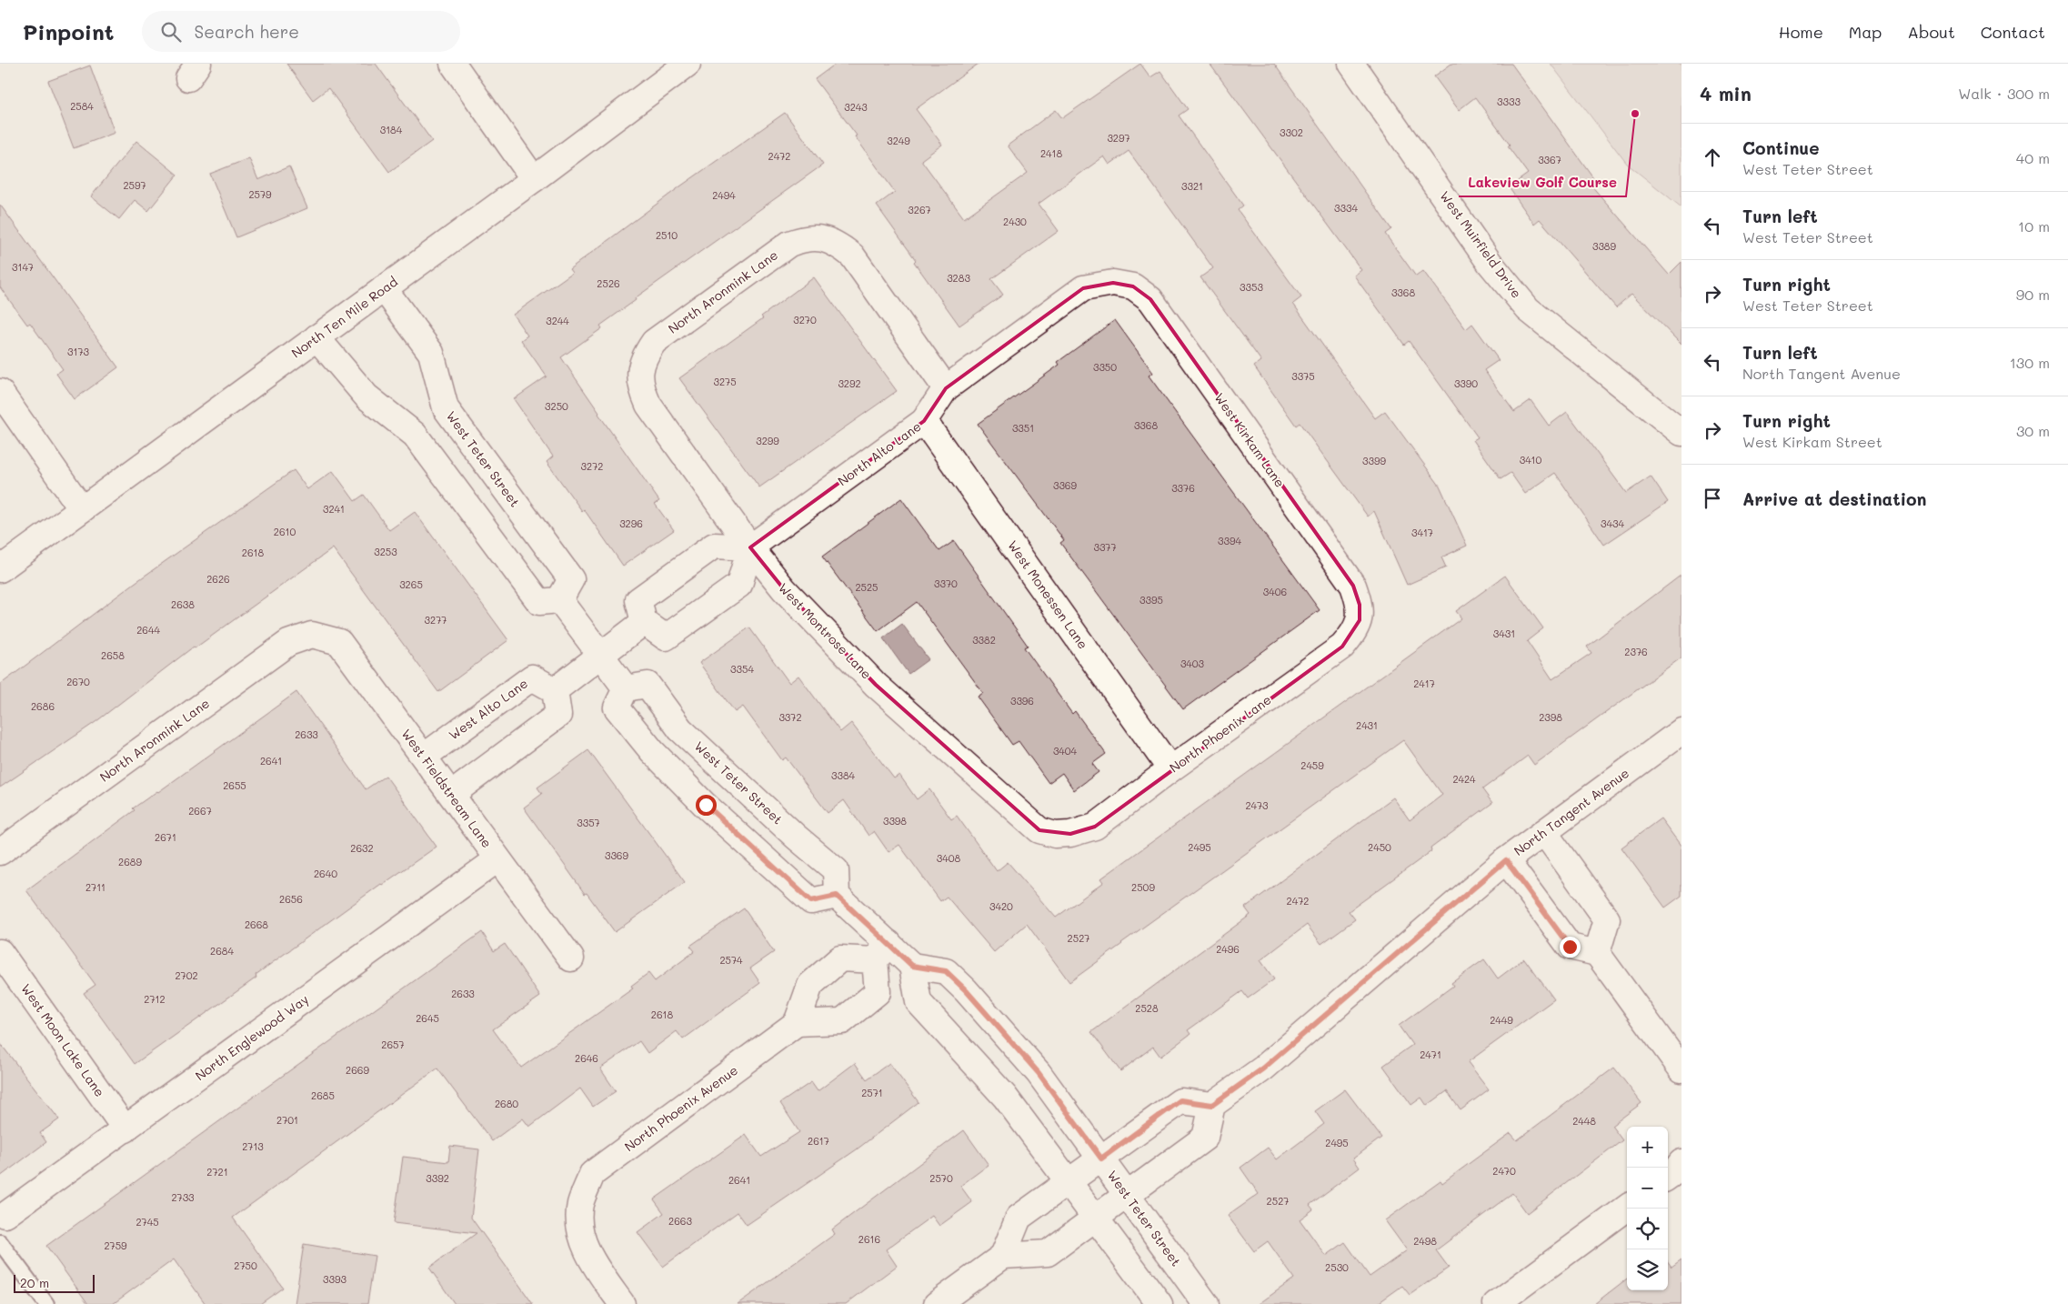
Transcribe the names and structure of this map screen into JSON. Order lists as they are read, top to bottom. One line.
{"streets":{"street":["West Muirfield Drive","North Aronmink Lane","North Ten Mile Road","West Kirkam Lane","North Alto Lane","West Teter Street","West Monessen Lane","West Montrose Lane","West Alto Lane","North Phoenix Lane","West Fieldstream Lane","North Tangent Avenue","North Englewood Way","West Moon Lake Lane","North Phoenix Avenue"]},"crossings":[["North Aronmink Lane","North Alto Lane"],["North Aronmink Lane","West Montrose Lane"],["North Aronmink Lane","West Fieldstream Lane"],["North Ten Mile Road","West Teter Street"],["West Kirkam Lane","North Alto Lane"],["West Kirkam Lane","North Phoenix Lane"],["North Alto Lane","West Monessen Lane"],["North Alto Lane","West Montrose Lane"],["West Monessen Lane","North Phoenix Lane"],["West Montrose Lane","North Phoenix Lane"],["West Alto Lane","West Fieldstream Lane"],["West Fieldstream Lane","North Englewood Way"],["North Englewood Way","West Moon Lake Lane"]],"places":["Lakeview Golf Course"],"house_numbers":["3333","2584","3243","3184","3302","3297","3249","2418","2472","3367","2597","3321","2579","2494","3334","3267","2430","2510","3389","3147","3283","2526","3353","3368","3270","3244","3173","3350","3375","3275","3292","3390","3250","3368","3351","3299","3410","3399","3272","3369","3376","3241","3296","3434","2610","3417","3394","3377","3253","2618","2626","3370","3265","2525","3406","3395","2638","3277","2644","3431","3382","2376","2658","3403","3354","2670","2417","3396","2686","3372","2398","2431","2633","3404","2641","2459","3384","2424","2655","2473","2667","3398","3357","2671","2495","2450","2632","3369","3408","2689","2640","2711","2509","2656","2472","3420","2668","2527","2496","2684","2574","2702","2633","2712","2528","2618","2645","2449","2657","2471","2646","2669","2571","2685","2680","2701","2448","2617","2495","2713","2470","2721","3392","2570","2641","2733","2527","2663","2745","2616","2498","2759","2750","2530","3393"],"scale_bar":"20 m","page":{"header":"Pinpoint","search":"Search here","nav":["Home","Map","About","Contact"],"heading":["4 min","Walk · 300 m"],"list":[["Continue","West Teter Street","40 m"],["Turn left","West Teter Street","10 m"],["Turn right","West Teter Street","90 m"],["Turn left","North Tangent Avenue","130 m"],["Turn right","West Kirkam Street","30 m"],"Arrive at destination"],"map_buttons":["+","−"],"scale":"20 m"}}
